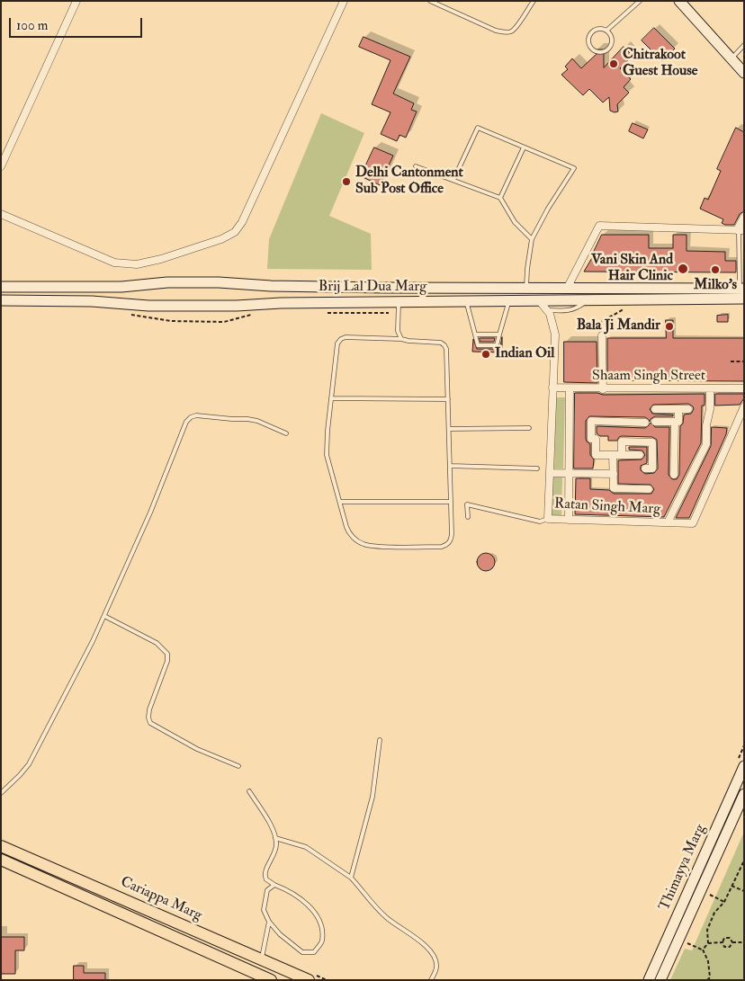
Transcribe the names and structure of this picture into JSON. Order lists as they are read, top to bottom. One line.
{"streets":{"main road":["Cariappa Marg"],"street":["Brij Lal Dua Marg","Shaam Singh Street","Ratan Singh Marg","Thimayya Marg"]},"crossings":[["Shaam Singh Street","Ratan Singh Marg"]],"places":["Chitrakoot Guest House","Delhi Cantonment Sub Post Office","Vani Skin And Hair Clinic","Milko's","Bala Ji Mandir","Indian Oil"],"scale_bar":"100 m"}
